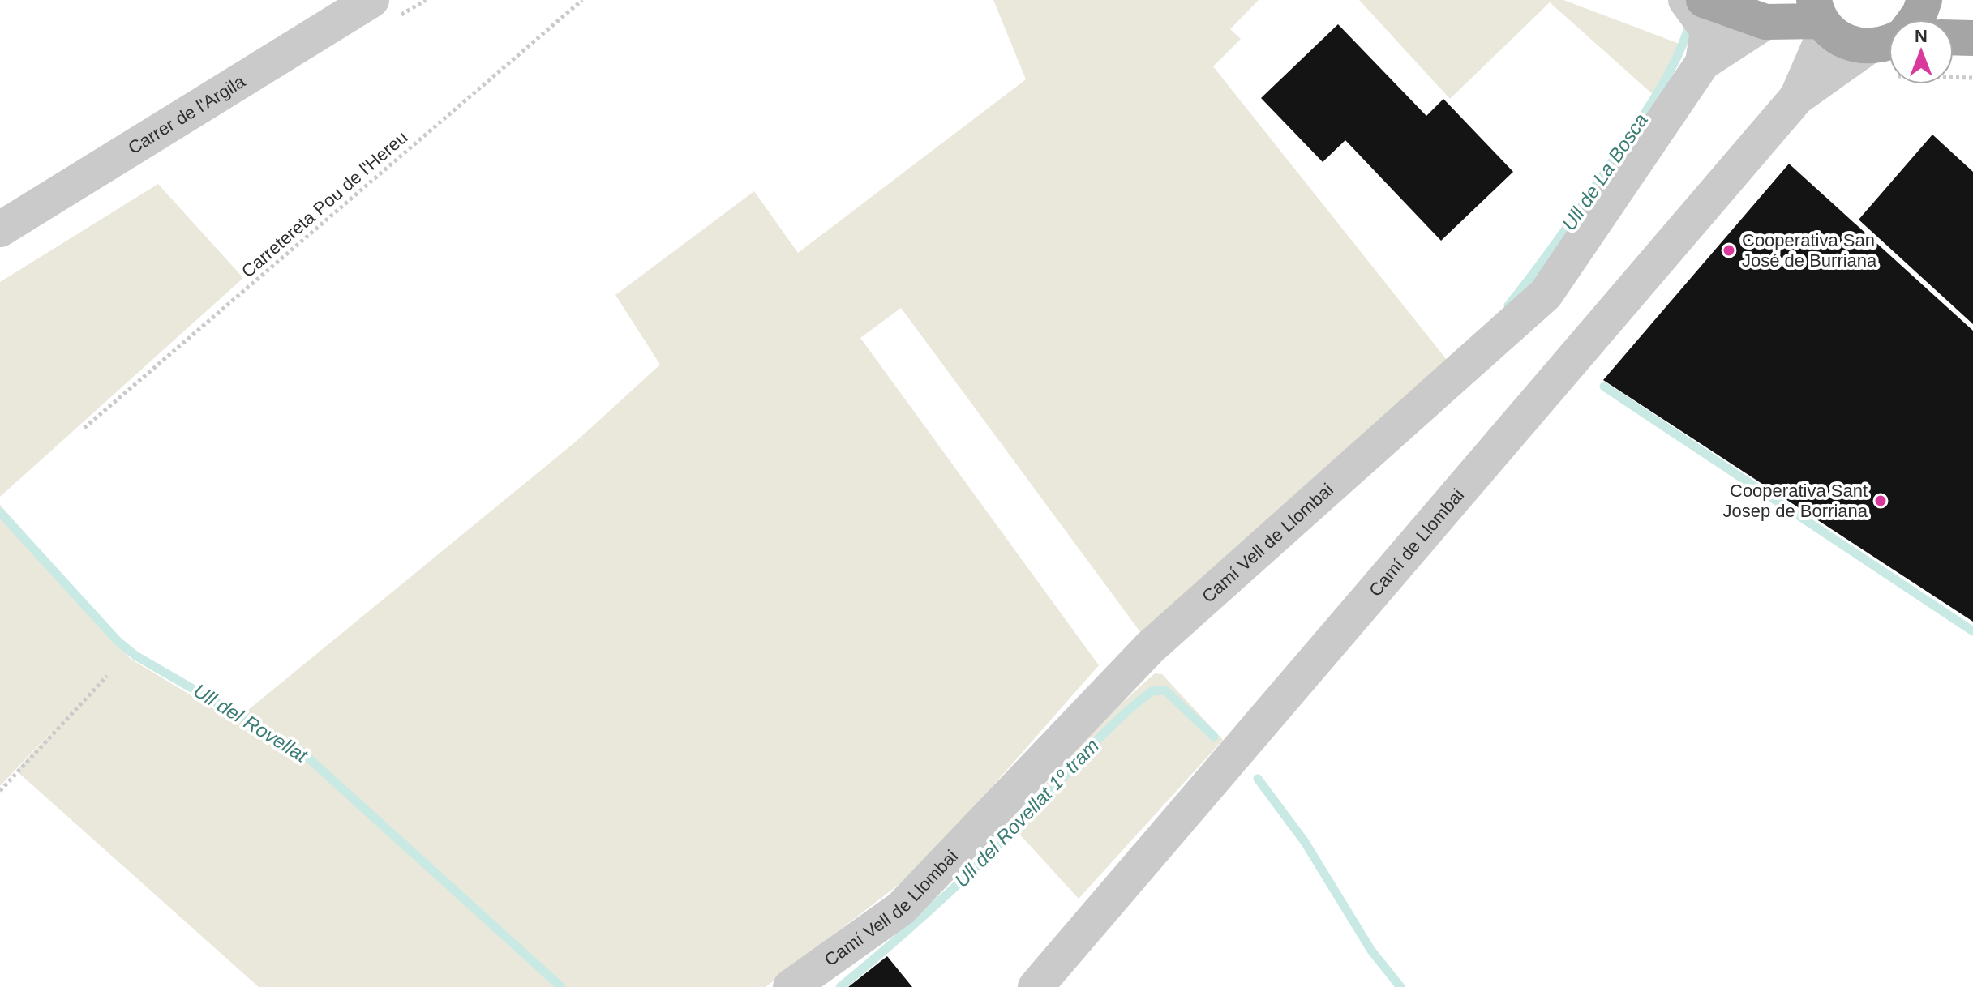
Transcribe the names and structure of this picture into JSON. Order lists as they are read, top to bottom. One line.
{"streets":{"street":["Carrer de l'Argila","Camí de Llombai","Camí Vell de Llombai"],"path":["Carretereta Pou de l'Hereu"]},"water":["Ull de La Bosca","Ull del Rovellat","Ull del Rovellat 1º tram"],"places":["Cooperativa San José de Burriana","Cooperativa Sant Josep de Borriana"],"north":"top"}
